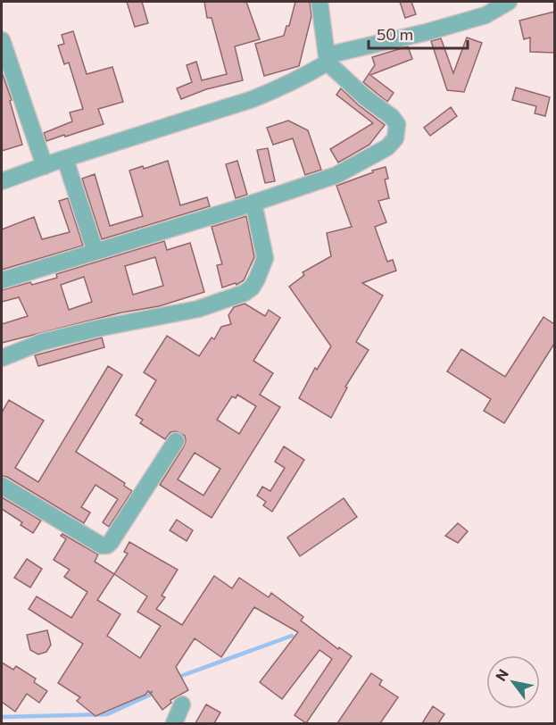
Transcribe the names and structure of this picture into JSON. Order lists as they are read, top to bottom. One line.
{"scale_bar":"50 m","north":"top left"}
